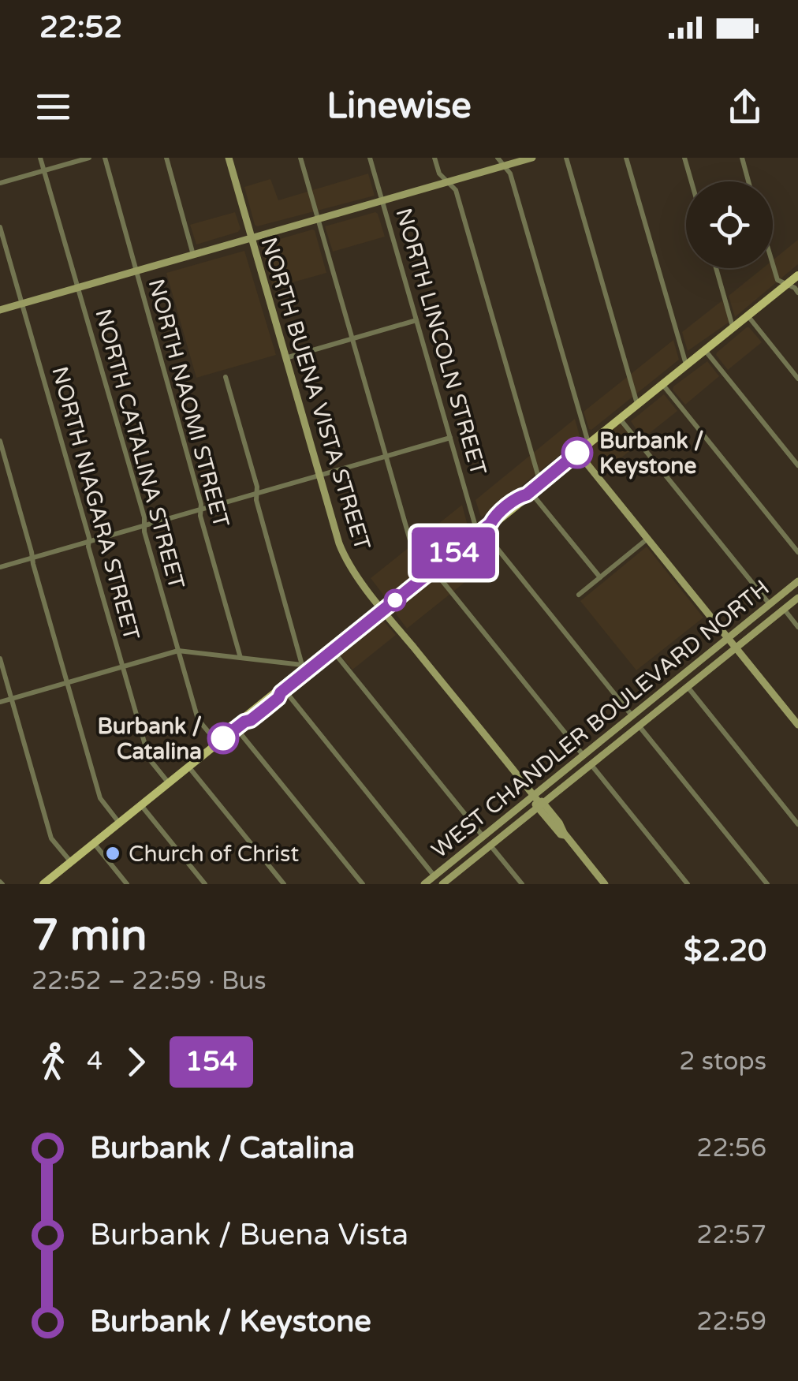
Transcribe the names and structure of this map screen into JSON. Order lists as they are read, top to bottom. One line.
{"streets":{"main road":["NORTH BUENA VISTA STREET","WEST CHANDLER BOULEVARD NORTH"],"street":["NORTH LINCOLN STREET","NORTH NAOMI STREET","NORTH CATALINA STREET","NORTH NIAGARA STREET"]},"crossings":[["NORTH LINCOLN STREET","WEST CHANDLER BOULEVARD NORTH"],["NORTH BUENA VISTA STREET","WEST CHANDLER BOULEVARD NORTH"]],"places":["Burbank / Keystone","Burbank / Catalina","Church of Christ"],"lines":["bus line 154"],"page":{"status":"22:52","header":"Linewise","on_map":"154","heading":["7 min","22:52 – 22:59 · Bus","$2.20"],"legs":["4","154","2 stops"],"list":[{"name":"Burbank / Catalina","value":"22:56"},{"name":"Burbank / Buena Vista","value":"22:57"},{"name":"Burbank / Keystone","value":"22:59"}]}}
